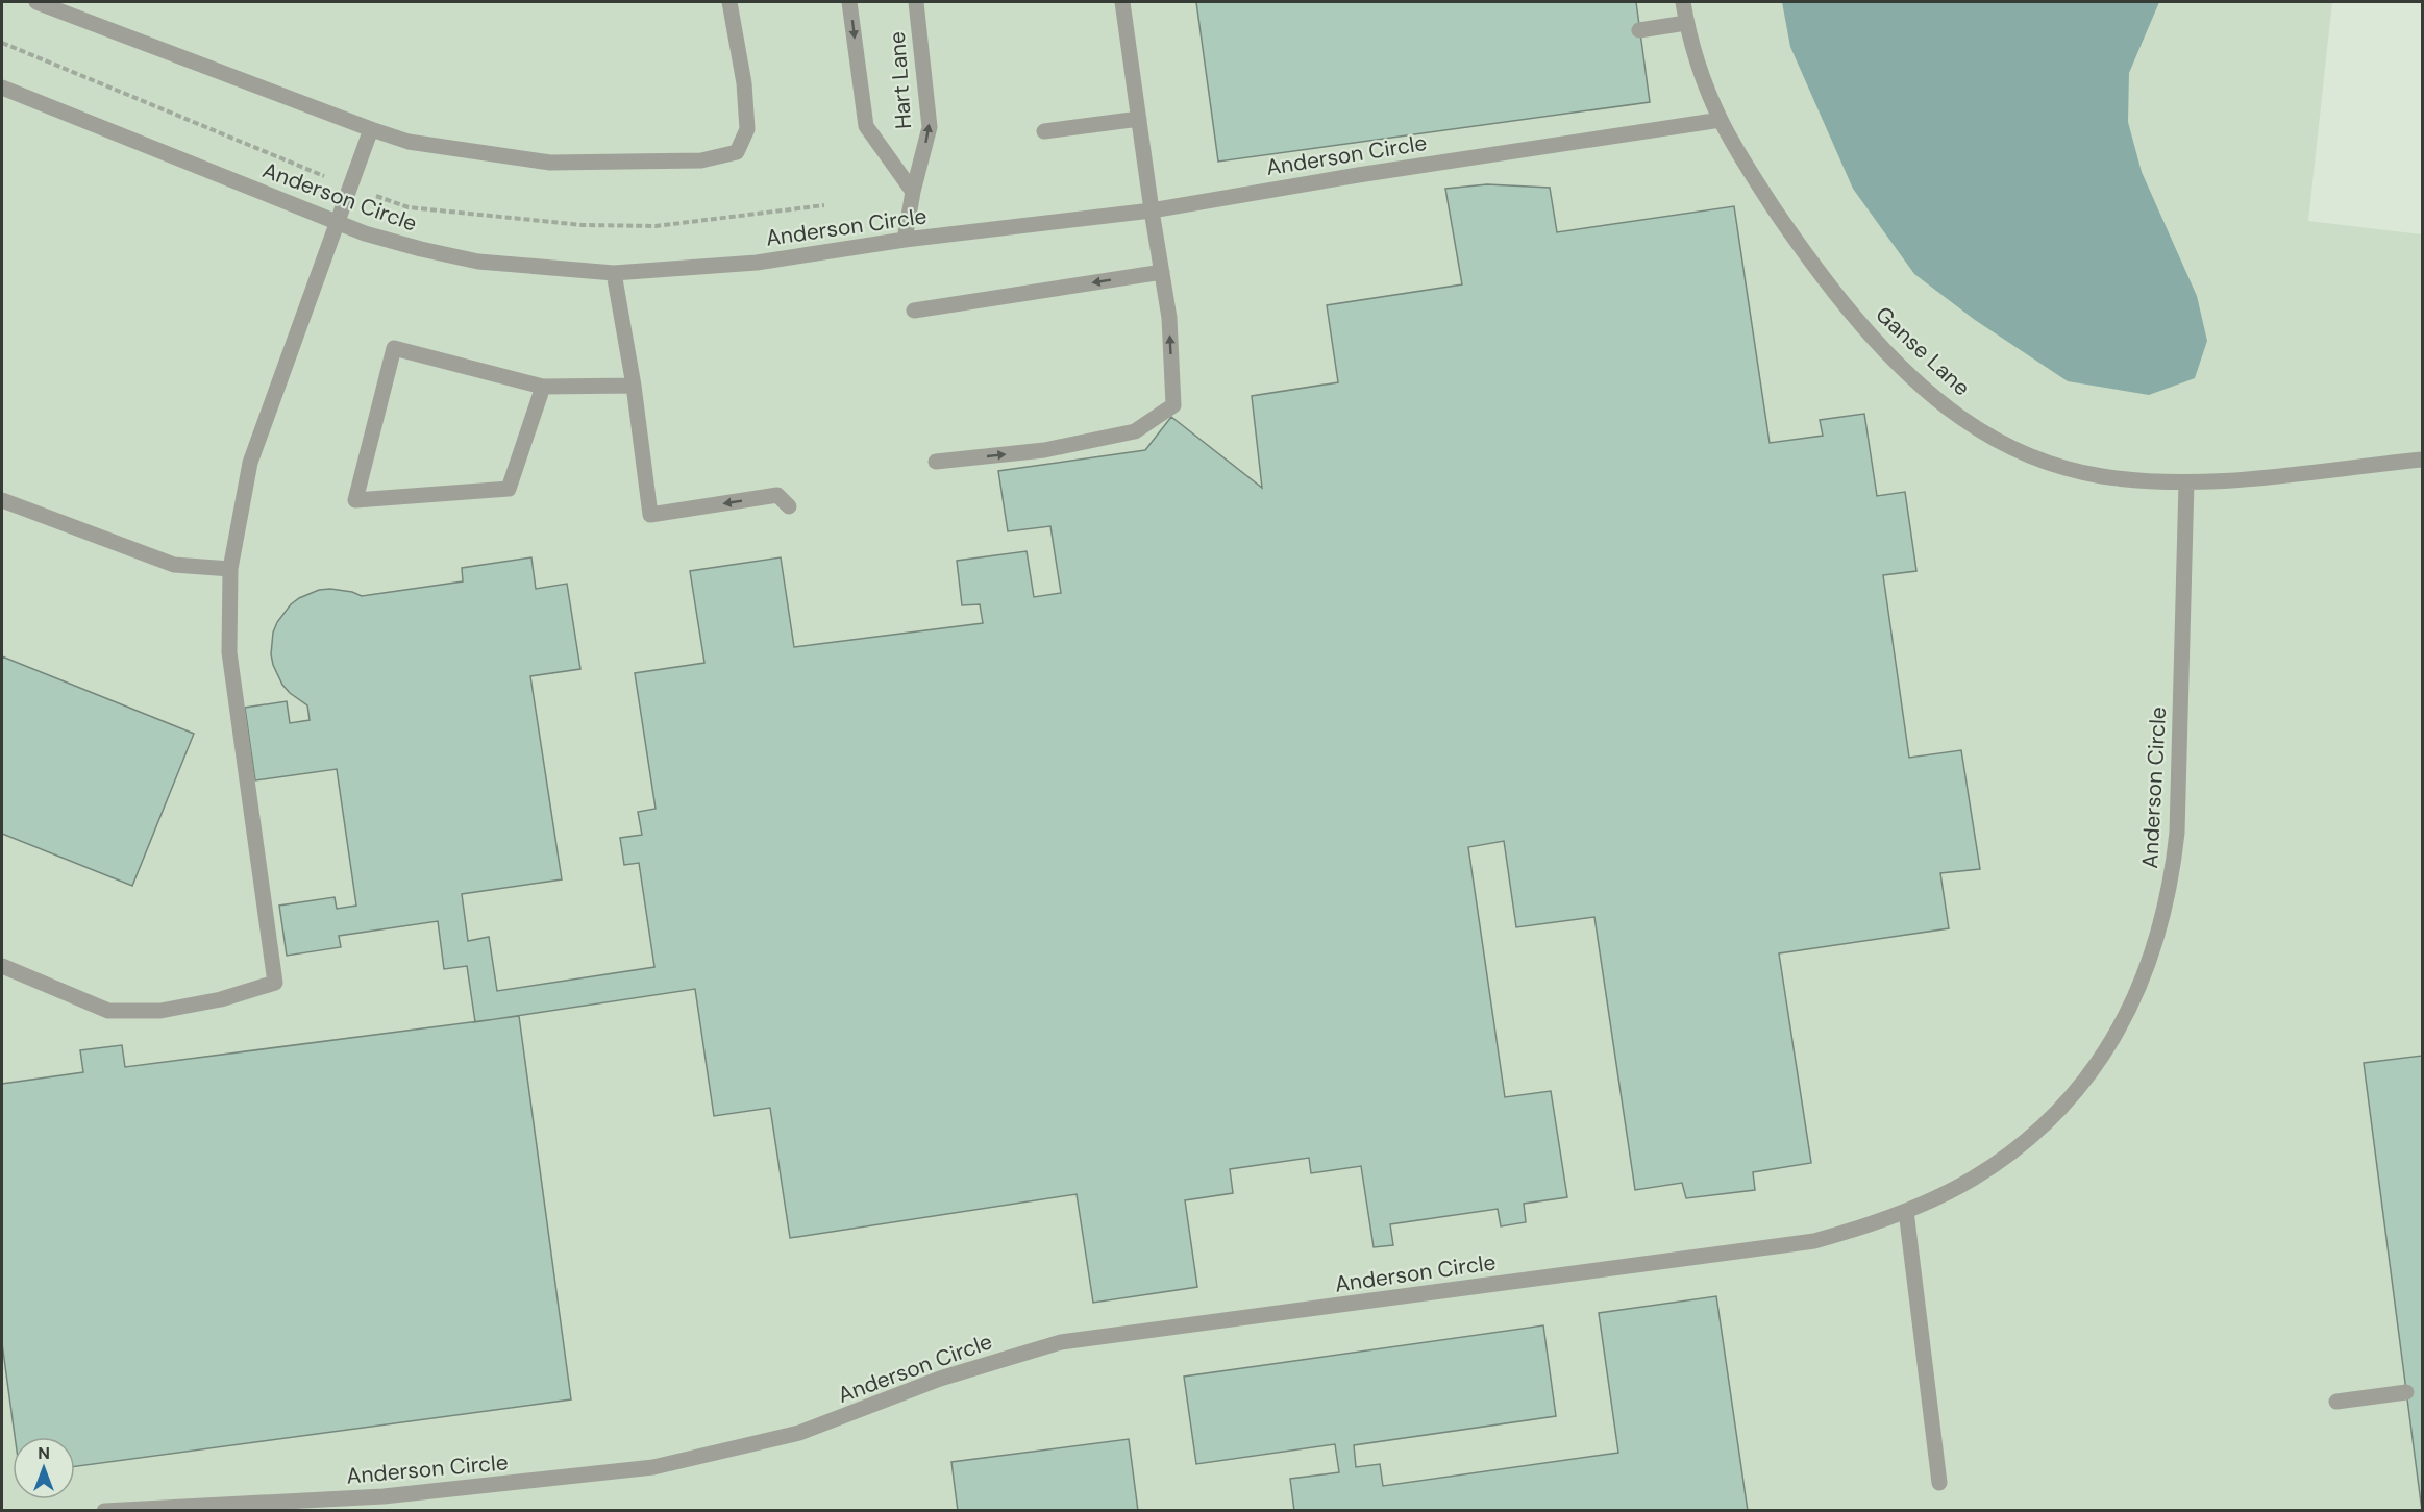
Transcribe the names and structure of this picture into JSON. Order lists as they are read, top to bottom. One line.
{"streets":{"street":["Hart Lane","Anderson Circle","Ganse Lane"]},"crossings":[["Hart Lane","Anderson Circle"],["Anderson Circle","Ganse Lane"]],"north":"top"}
